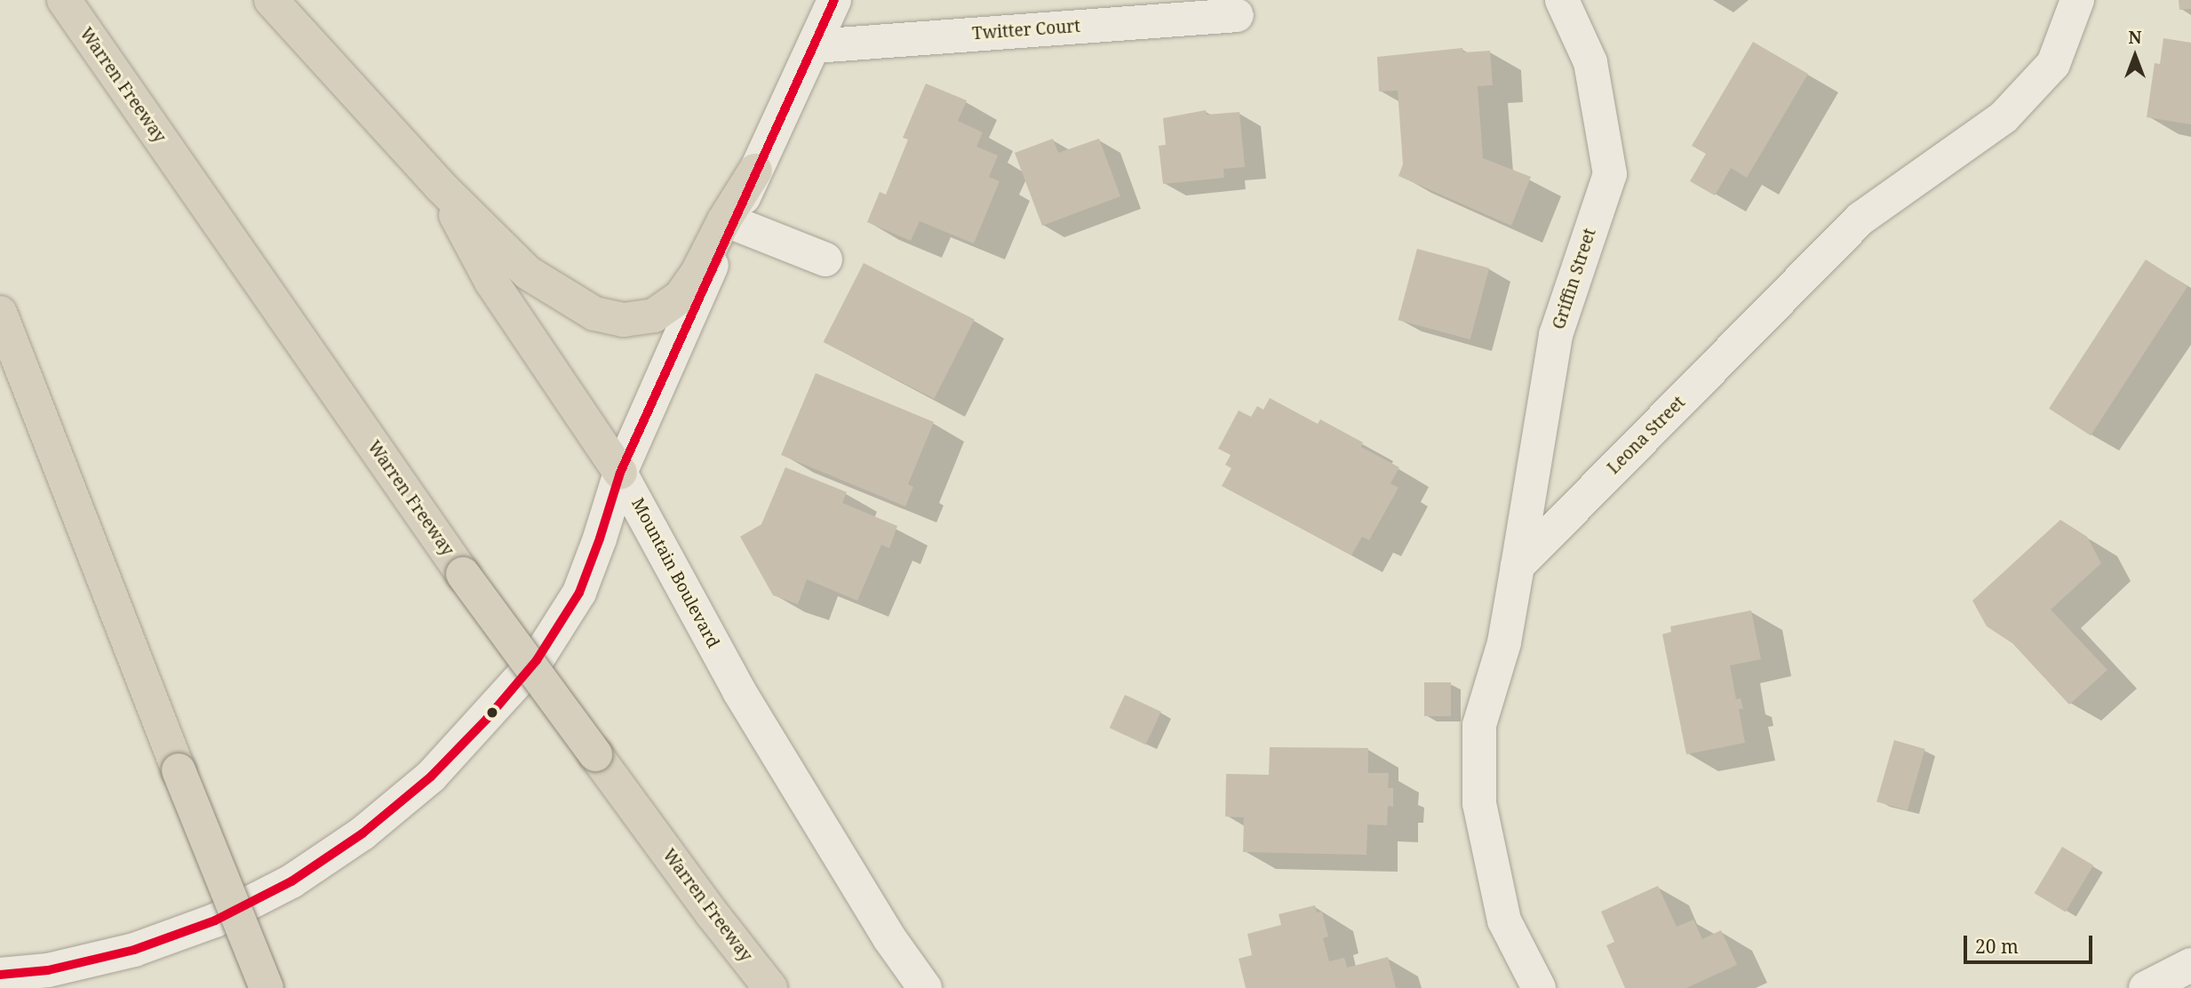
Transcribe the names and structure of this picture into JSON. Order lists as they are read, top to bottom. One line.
{"streets":{"highway":["Warren Freeway"],"street":["Twitter Court","Griffin Street","Leona Street","Mountain Boulevard"]},"crossings":[["Griffin Street","Leona Street"]],"scale_bar":"20 m","north":"top"}
